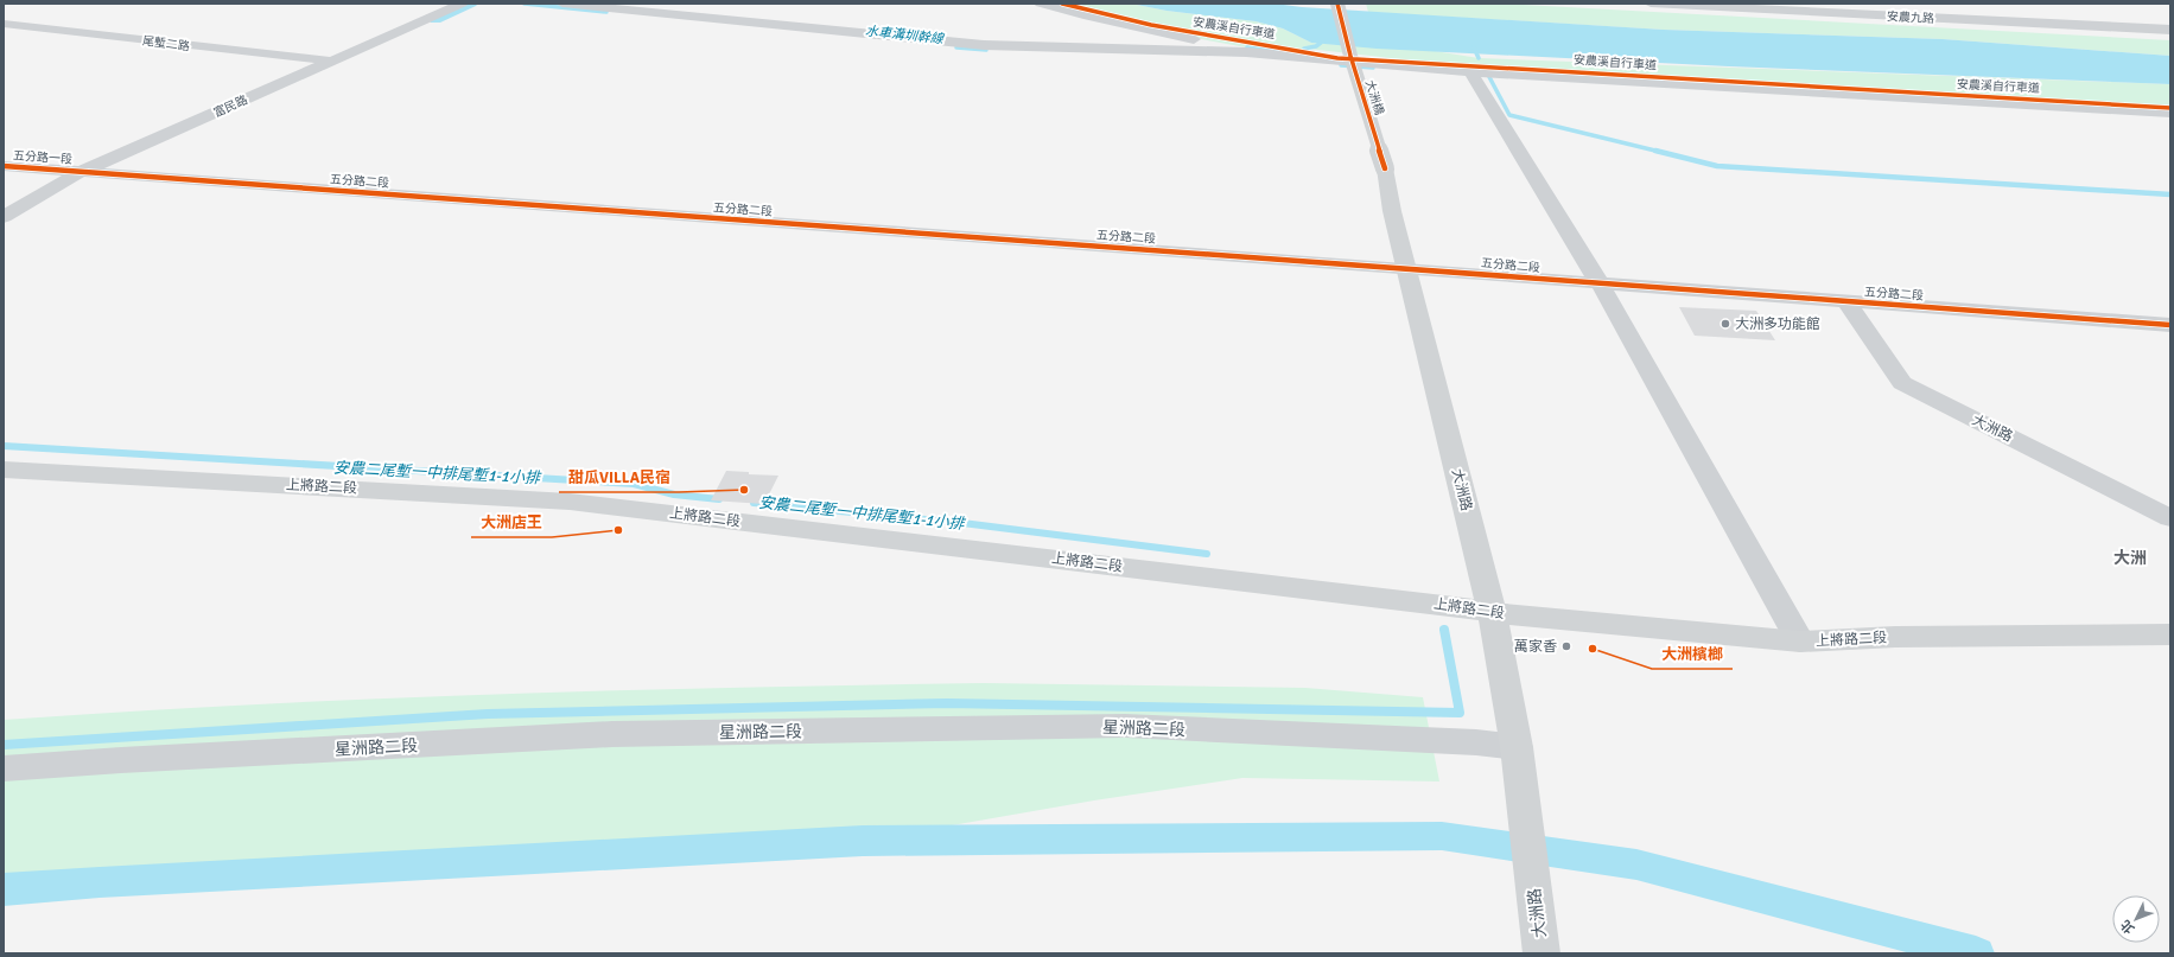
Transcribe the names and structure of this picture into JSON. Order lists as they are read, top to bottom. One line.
{"streets":{"street":["安農九路","尾塹二路","大洲橋","富民路","五分路一段","五分路二段","大洲路","上將路二段","星洲路二段"],"cycle path":["安農溪自行車道"]},"crossings":[["尾塹二路","富民路"],["大洲橋","大洲路"],["富民路","五分路一段"],["富民路","五分路二段"],["五分路一段","五分路二段"],["五分路二段","大洲路"],["大洲路","上將路二段"],["大洲路","星洲路二段"]],"districts":["大洲"],"water":["水車溝圳幹線","安農二尾塹一中排尾塹1-1小排"],"places":["大洲多功能館","甜瓜VILLA民宿","大洲店王","萬家香","大洲檳榔"],"north":"bottom left"}
